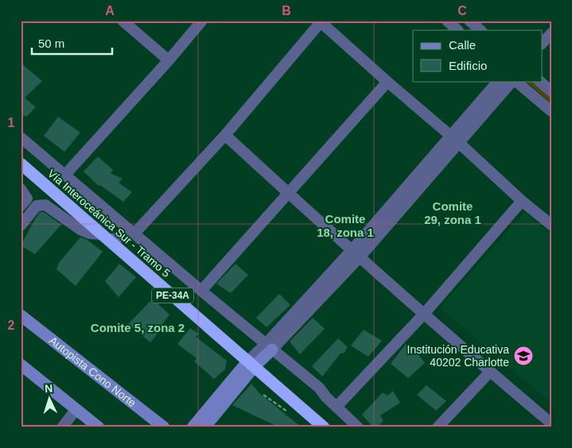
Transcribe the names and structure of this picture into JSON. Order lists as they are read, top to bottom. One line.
{"streets":{"highway":["Vía Interoceánica Sur - Tramo 5","PE-34A"],"main road":["Autopista Cono Norte"]},"districts":["Comite 29, zona 1","Comite 18, zona 1","Comite 5, zona 2"],"places":{"school or university":["Institución Educativa 40202 Charlotte"]},"legend":["Calle","Edificio"],"scale_bar":"50 m","north":"top","grid":{"columns":["A","B","C"],"rows":["1","2"]}}
